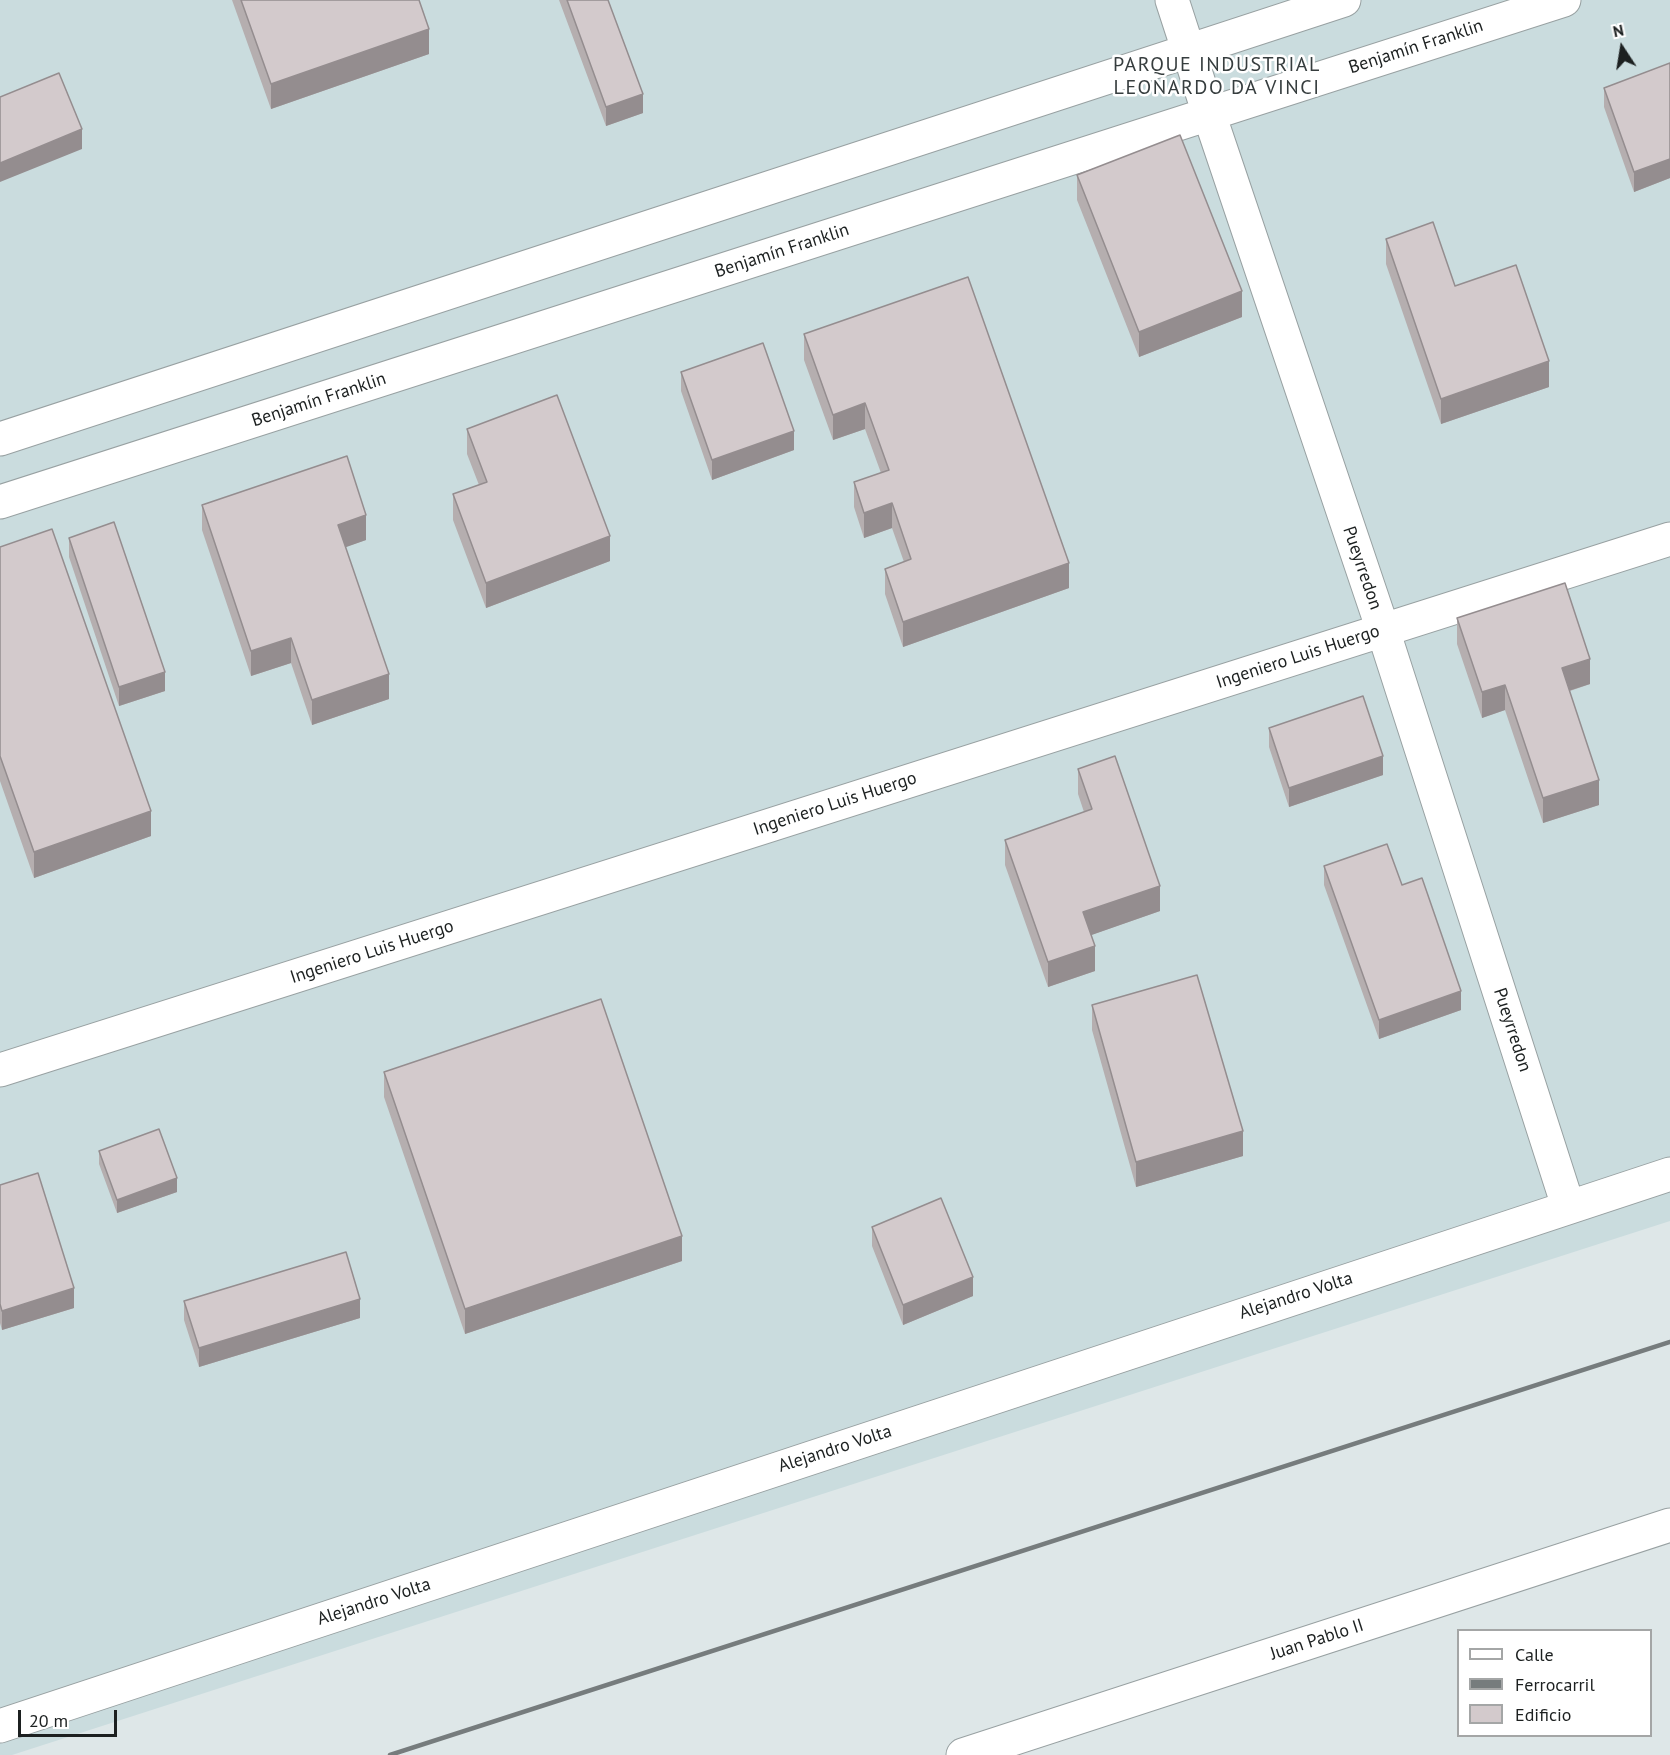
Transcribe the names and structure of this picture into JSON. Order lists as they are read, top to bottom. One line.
{"streets":{"street":["Benjamín Franklin","Pueyrredon","Ingeniero Luis Huergo","Alejandro Volta","Juan Pablo II"]},"crossings":[["Benjamín Franklin","Pueyrredon"],["Pueyrredon","Ingeniero Luis Huergo"],["Pueyrredon","Alejandro Volta"]],"districts":["PARQUE INDUSTRIAL LEONARDO DA VINCI"],"legend":["Calle","Ferrocarril","Edificio"],"scale_bar":"20 m","north":"top"}
